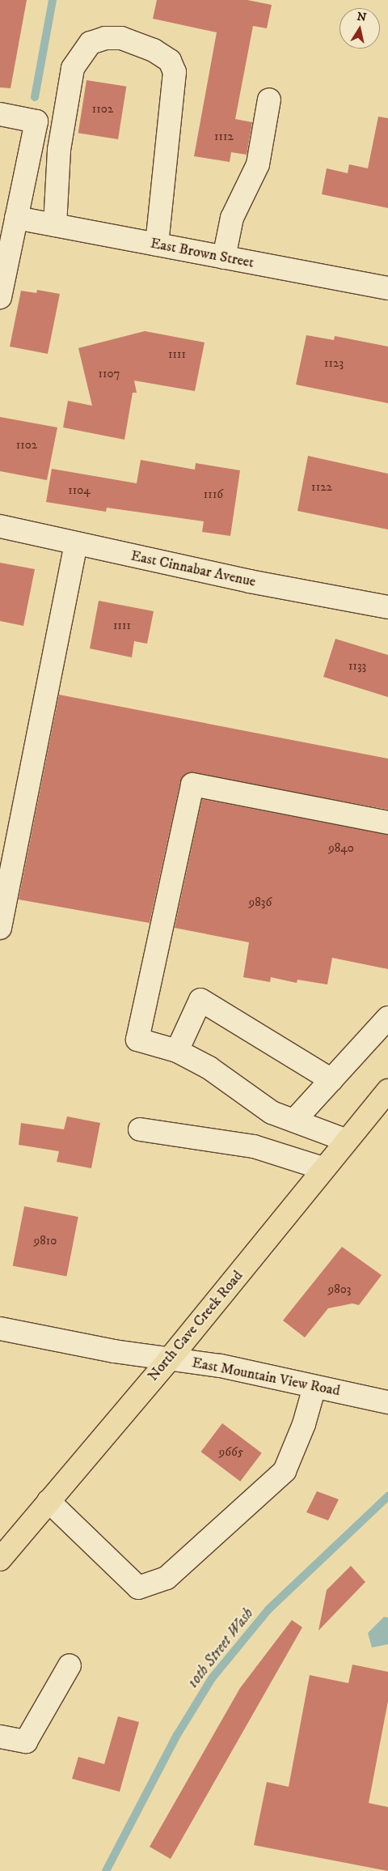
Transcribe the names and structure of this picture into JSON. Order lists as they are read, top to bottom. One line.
{"streets":{"main road":["North Cave Creek Road"],"street":["East Brown Street","East Cinnabar Avenue","East Mountain View Road"]},"crossings":[["North Cave Creek Road","East Mountain View Road"]],"water":["10th Street Wash"],"house_numbers":["1102","1112","1111","1123","1107","1102","1122","1104","1116","1111","1133","9840","9836","9810","9803","9665"],"north":"top"}
